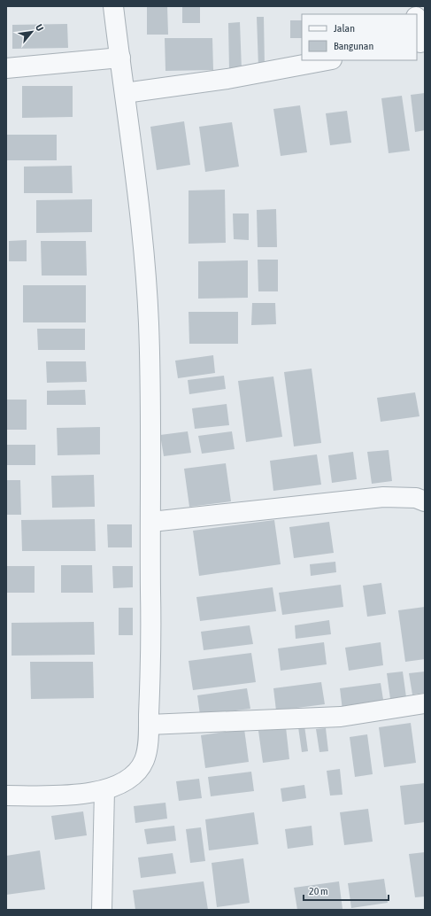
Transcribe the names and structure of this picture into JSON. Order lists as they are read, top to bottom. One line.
{"legend":["Jalan","Bangunan"],"scale_bar":"20 m","north":"top right"}
